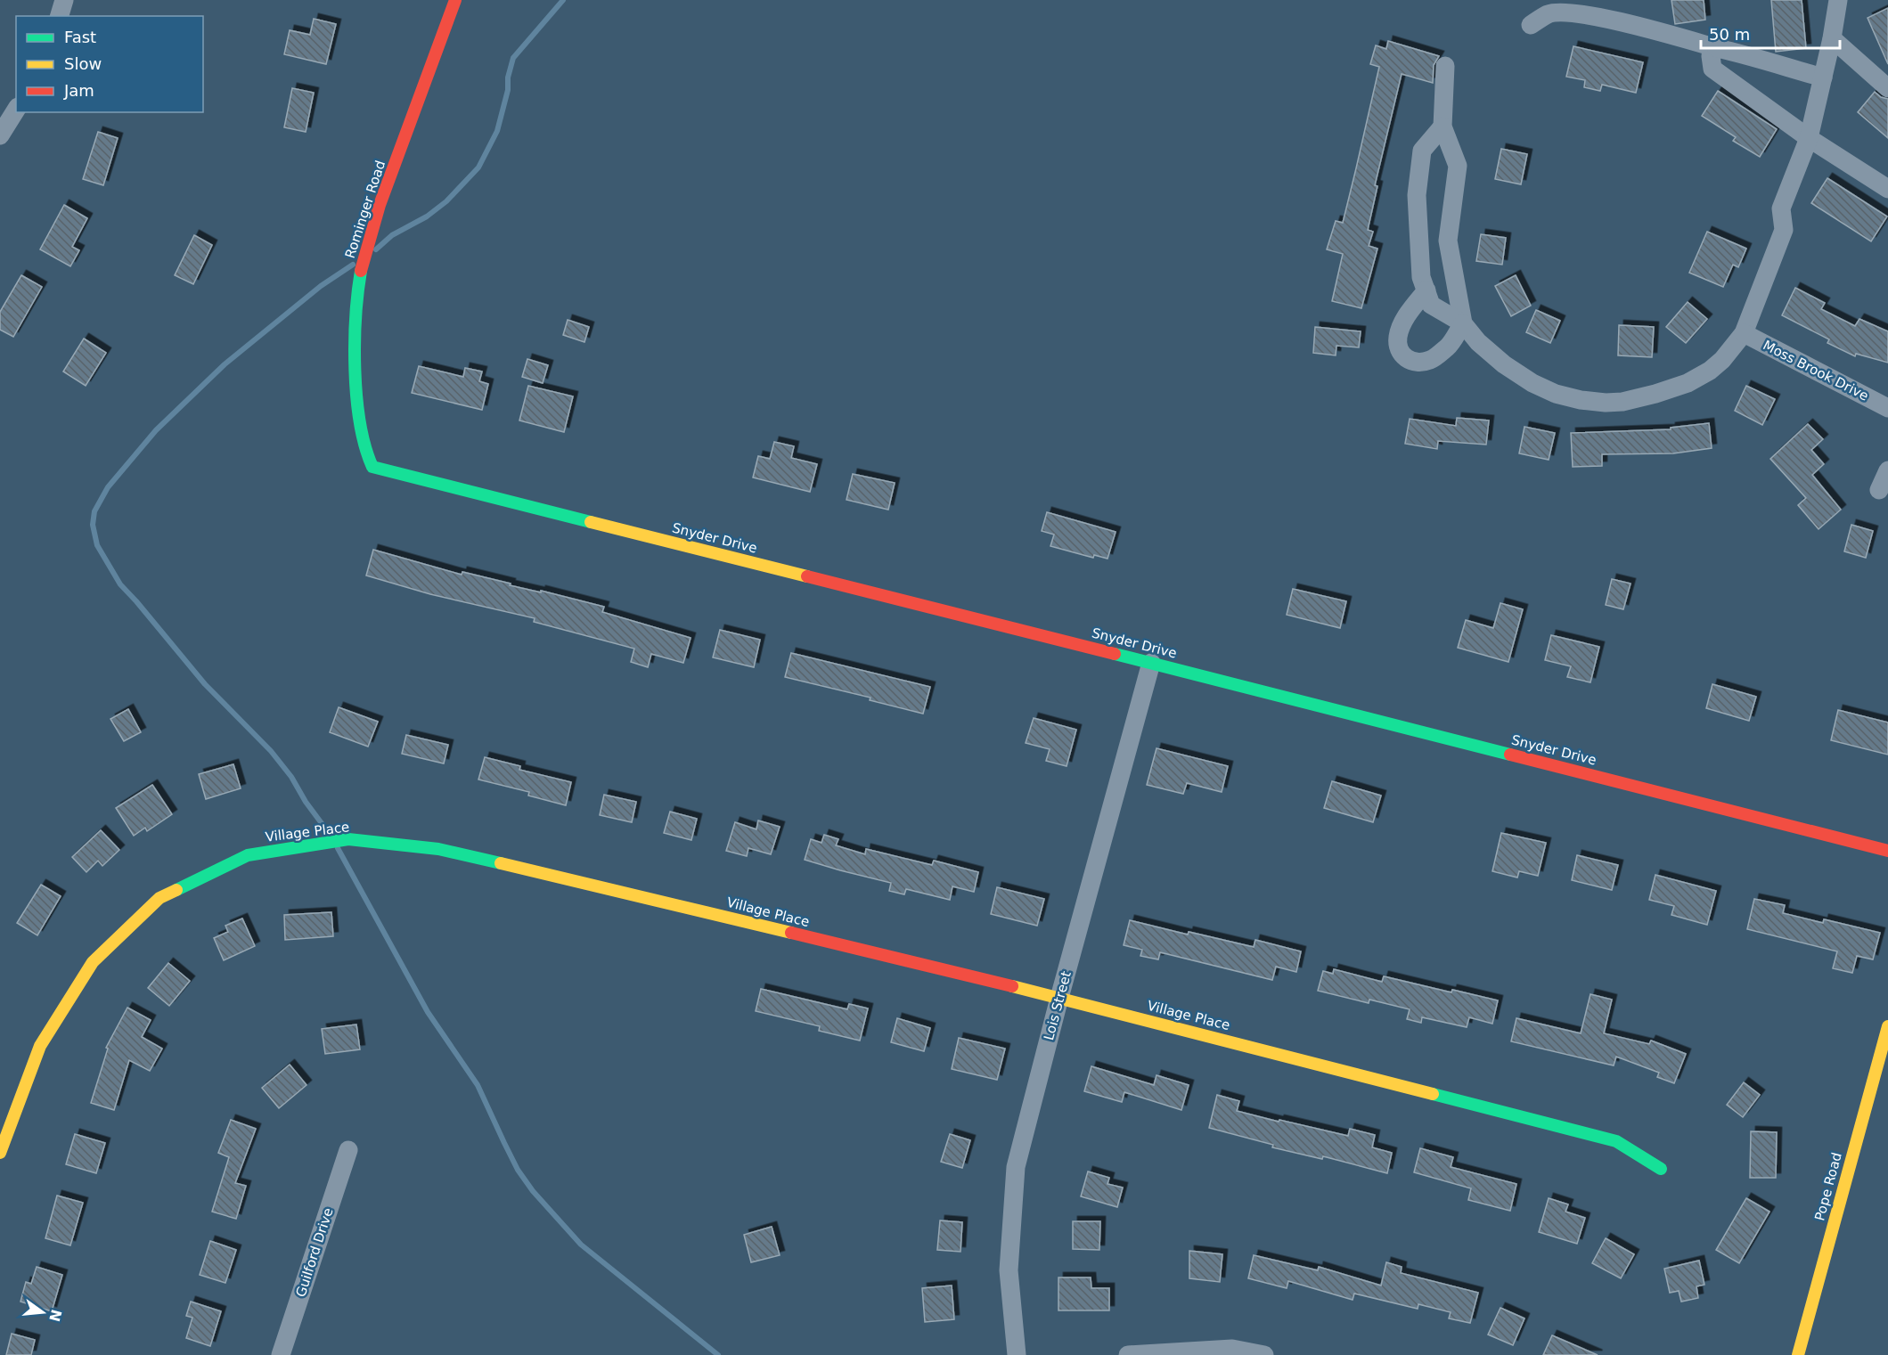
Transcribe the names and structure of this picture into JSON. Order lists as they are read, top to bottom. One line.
{"streets":{"street":["Rominger Road","Moss Brook Drive","Snyder Drive","Village Place","Lois Street","Pope Road","Guilford Drive"]},"crossings":[["Rominger Road","Snyder Drive"],["Snyder Drive","Lois Street"],["Village Place","Lois Street"]],"legend":["Fast","Slow","Jam"],"scale_bar":"50 m","north":"right"}
